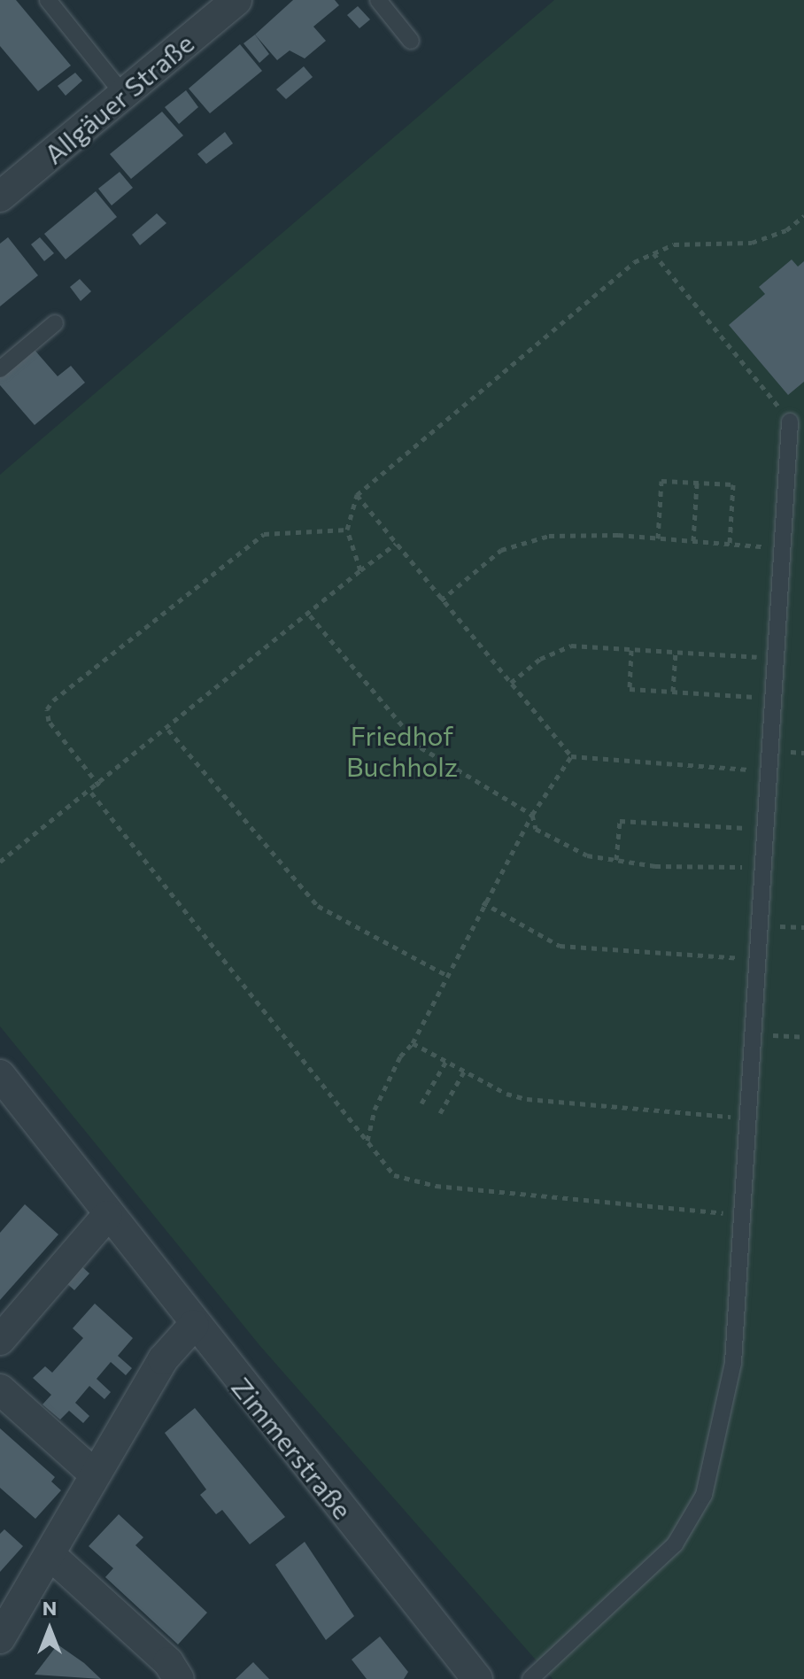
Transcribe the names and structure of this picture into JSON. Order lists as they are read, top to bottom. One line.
{"streets":{"street":["Allgäuer Straße","Zimmerstraße"]},"parks":["Friedhof Buchholz"],"north":"top"}
